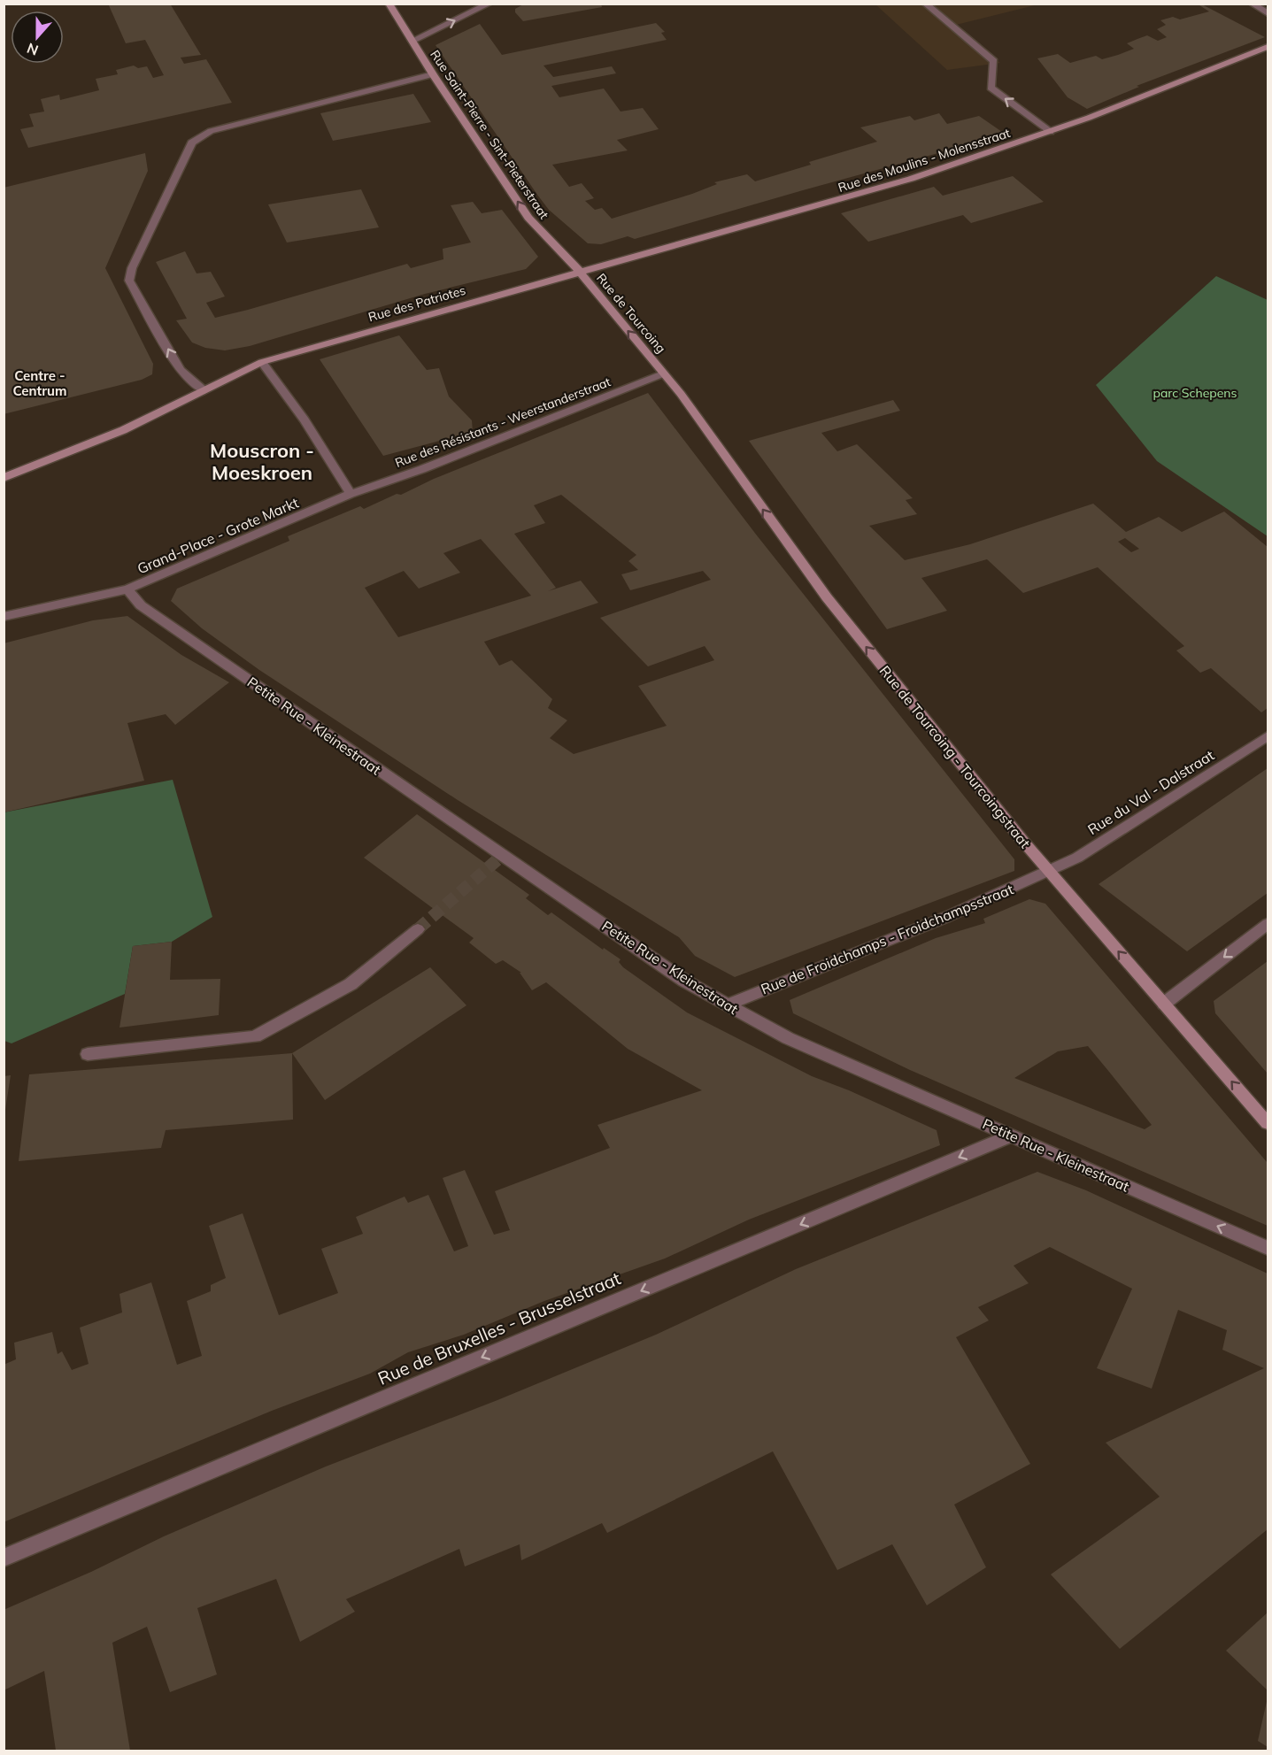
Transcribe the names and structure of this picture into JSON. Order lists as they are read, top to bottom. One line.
{"streets":{"street":["Rue Saint-Pierre - Sint-Pieterstraat","Rue des Moulins - Molensstraat","Rue des Patriotes","Rue de Tourcoing","Rue des Résistants - Weerstanderstraat","Grand-Place - Grote Markt","Petite Rue - Kleinestraat","Rue de Tourcoing - Tourcoingstraat","Rue du Val - Dalstraat","Rue de Froidchamps - Froidchampsstraat","Rue de Bruxelles - Brusselstraat"]},"crossings":[["Rue Saint-Pierre - Sint-Pieterstraat","Rue des Moulins - Molensstraat"],["Rue Saint-Pierre - Sint-Pieterstraat","Rue des Patriotes"],["Rue Saint-Pierre - Sint-Pieterstraat","Rue de Tourcoing"],["Rue des Moulins - Molensstraat","Rue des Patriotes"],["Rue des Moulins - Molensstraat","Rue de Tourcoing"],["Rue des Patriotes","Rue de Tourcoing"],["Rue de Tourcoing","Rue des Résistants - Weerstanderstraat"],["Rue de Tourcoing","Rue de Tourcoing - Tourcoingstraat"],["Rue des Résistants - Weerstanderstraat","Grand-Place - Grote Markt"],["Rue des Résistants - Weerstanderstraat","Rue de Tourcoing - Tourcoingstraat"],["Grand-Place - Grote Markt","Petite Rue - Kleinestraat"],["Petite Rue - Kleinestraat","Rue de Froidchamps - Froidchampsstraat"],["Petite Rue - Kleinestraat","Rue de Bruxelles - Brusselstraat"],["Rue de Tourcoing - Tourcoingstraat","Rue du Val - Dalstraat"],["Rue de Tourcoing - Tourcoingstraat","Rue de Froidchamps - Froidchampsstraat"],["Rue du Val - Dalstraat","Rue de Froidchamps - Froidchampsstraat"]],"one_way":["Rue Saint-Pierre - Sint-Pieterstraat","Rue de Tourcoing","Rue de Tourcoing - Tourcoingstraat","Rue de Bruxelles - Brusselstraat"],"districts":["Centre - Centrum","Mouscron - Moeskroen"],"parks":["parc Schepens"],"north":"bottom"}
